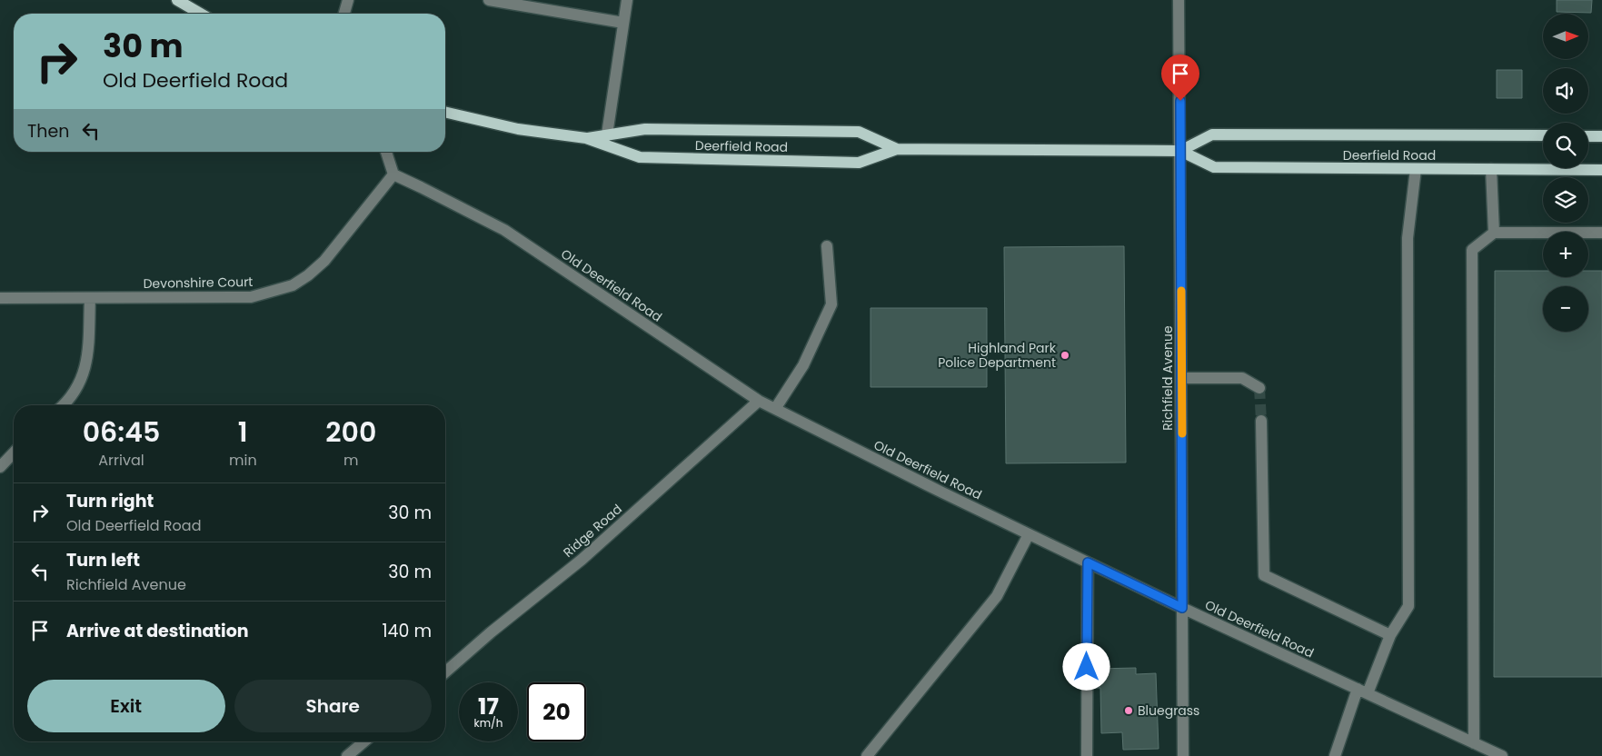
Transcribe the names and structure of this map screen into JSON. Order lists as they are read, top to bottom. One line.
{"streets":{"main road":["Deerfield Road"],"street":["Devonshire Court","Old Deerfield Road","Richfield Avenue","Ridge Road"]},"crossings":[["Deerfield Road","Richfield Avenue"],["Devonshire Court","Old Deerfield Road"],["Old Deerfield Road","Richfield Avenue"],["Old Deerfield Road","Ridge Road"]],"places":["Highland Park Police Department","Bluegrass"],"north":"right","page":{"map_buttons":["+","−"],"turn":["30 m","Old Deerfield Road"],"then":"Then","eta":["06:45","Arrival","1","min","200","m"],"list":[{"name":"Turn right","note":"Old Deerfield Road","value":"30 m"},{"name":"Turn left","note":"Richfield Avenue","value":"30 m"},{"name":"Arrive at destination","value":"140 m"}],"buttons":["Exit","Share"],"speed":"17 km/h","limit":"20"}}
